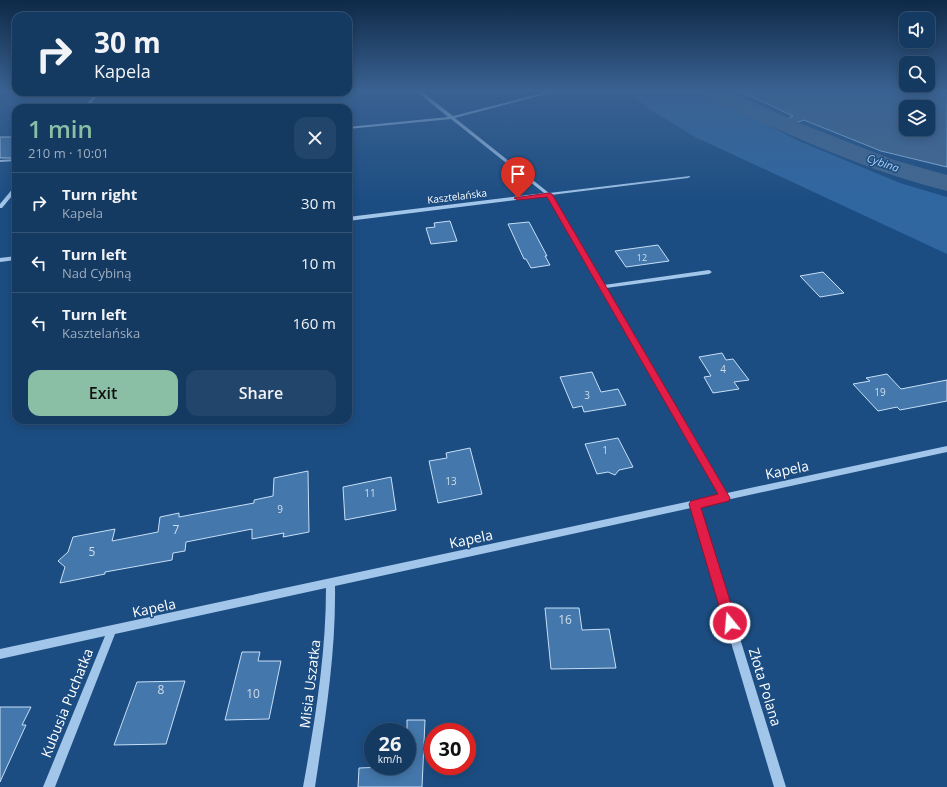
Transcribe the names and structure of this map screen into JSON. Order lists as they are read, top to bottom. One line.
{"streets":{"street":["Kasztelańska","Kapela","Misia Uszatka","Złota Polana","Kubusia Puchatka"]},"crossings":[["Kapela","Misia Uszatka"],["Kapela","Złota Polana"],["Kapela","Kubusia Puchatka"]],"water":["Cybina"],"house_numbers":["12","4","19","3","1","13","11","9","7","5","16","8","10"],"page":{"turn":["30 m","Kapela"],"heading":["1 min","210 m · 10:01"],"list":[{"name":"Turn right","note":"Kapela","value":"30 m"},{"name":"Turn left","note":"Nad Cybiną","value":"10 m"},{"name":"Turn left","note":"Kasztelańska","value":"160 m"}],"buttons":["Exit","Share"],"speed":"26 km/h","limit":"30"}}
